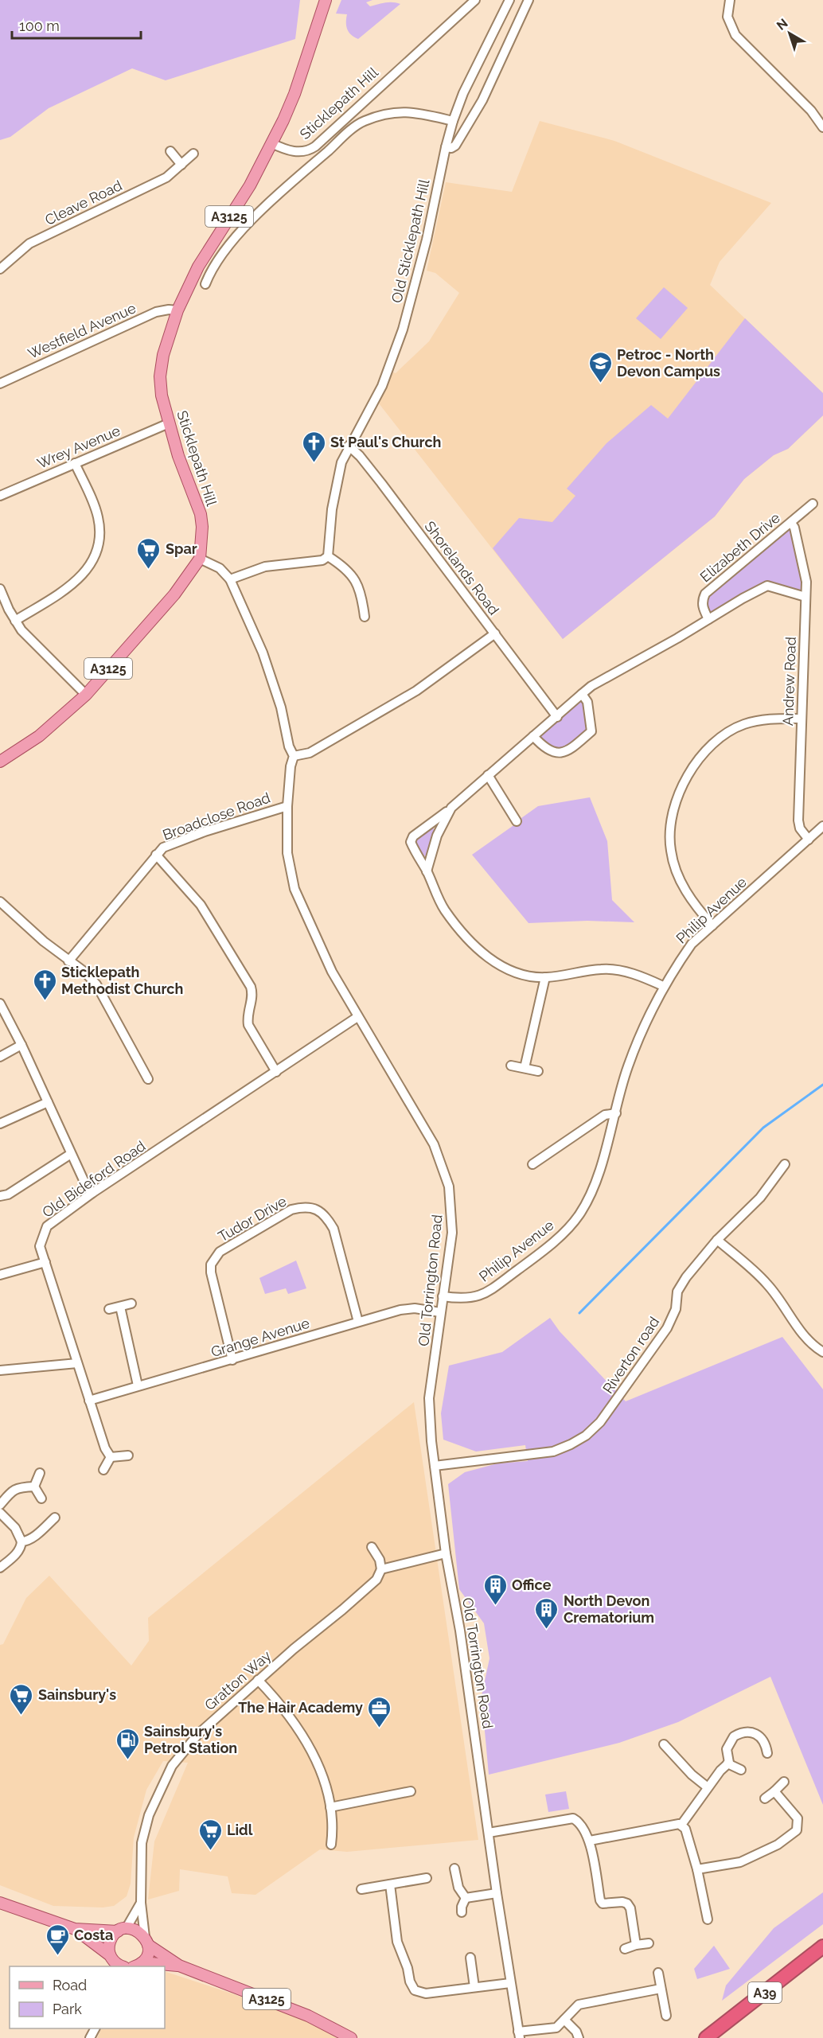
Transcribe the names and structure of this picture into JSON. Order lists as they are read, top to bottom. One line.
{"streets":{"highway":["A39"],"main road":["Sticklepath Hill","A3125"],"street":["Cleave Road","Old Sticklepath Hill","Westfield Avenue","Wrey Avenue","Elizabeth Drive","Shorelands Road","Andrew Road","Broadclose Road","Philip Avenue","Old Bideford Road","Tudor Drive","Old Torrington Road","Grange Avenue","Riverton road","Gratton Way"]},"crossings":[["Sticklepath Hill","A3125"],["Sticklepath Hill","Westfield Avenue"],["Sticklepath Hill","Wrey Avenue"],["Sticklepath Hill","Old Torrington Road"],["A3125","Old Torrington Road"],["A3125","Gratton Way"],["Old Sticklepath Hill","Shorelands Road"],["Elizabeth Drive","Andrew Road"],["Shorelands Road","Old Torrington Road"],["Andrew Road","Philip Avenue"],["Broadclose Road","Old Bideford Road"],["Broadclose Road","Old Torrington Road"],["Philip Avenue","Old Torrington Road"],["Old Bideford Road","Old Torrington Road"],["Old Bideford Road","Grange Avenue"],["Tudor Drive","Grange Avenue"],["Old Torrington Road","Grange Avenue"],["Old Torrington Road","Riverton road"]],"places":{"school or university":["Petroc - North Devon Campus"],"church":["St Paul's Church","Sticklepath Methodist Church"],"supermarket":["Spar","Sainsbury's","Lidl"],"building":["Office","North Devon Crematorium"],"office":["The Hair Academy"],"fuel station":["Sainsbury's Petrol Station"],"cafe":["Costa"]},"legend":["Road","Park"],"scale_bar":"100 m","north":"top left"}
